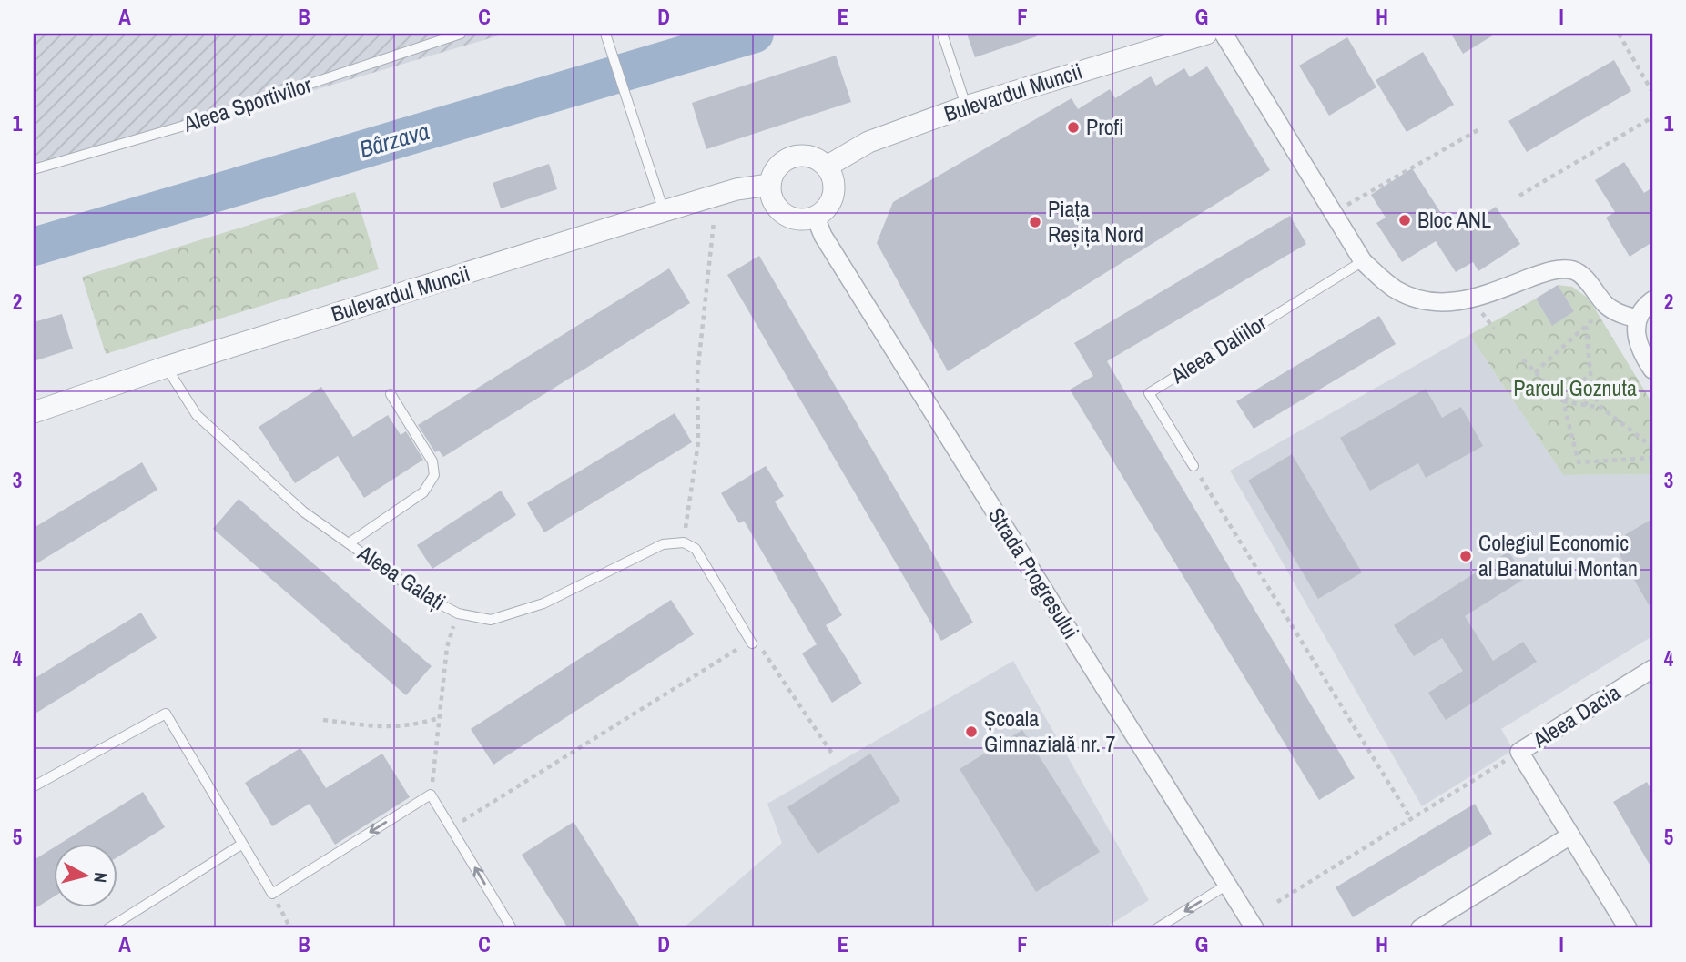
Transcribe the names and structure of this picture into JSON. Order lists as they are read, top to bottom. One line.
{"streets":{"street":["Bulevardul Muncii","Strada Progresului","Aleea Dacia"],"lane":["Aleea Sportivilor","Aleea Daliilor","Aleea Galați"]},"crossings":[["Bulevardul Muncii","Strada Progresului"],["Bulevardul Muncii","Aleea Galați"]],"water":["Bârzava"],"parks":["Parcul Goznuta"],"places":["Profi","Bloc ANL","Piața Reșița Nord","Colegiul Economic al Banatului Montan","Școala Gimnazială nr. 7"],"north":"right","grid":{"columns":["A","B","C","D","E","F","G","H","I"],"rows":["1","2","3","4","5"]}}
